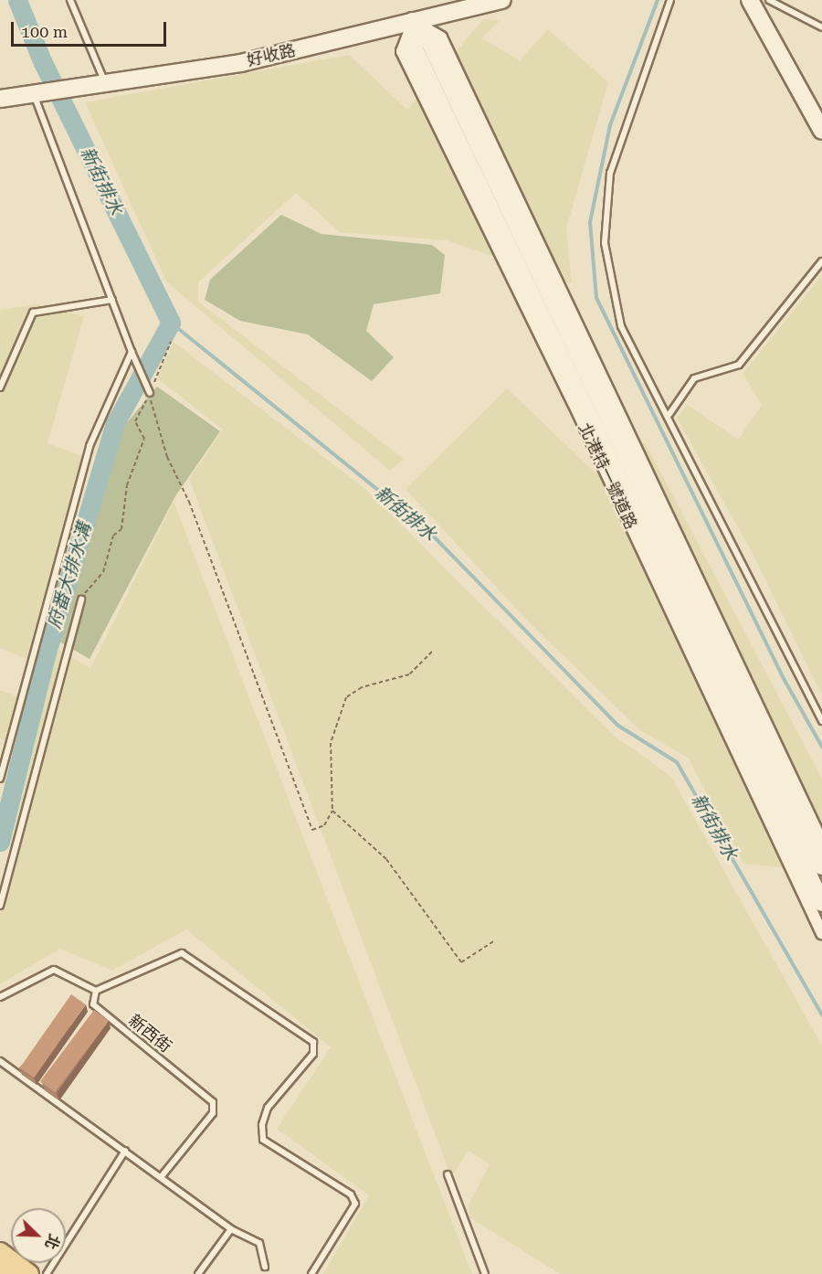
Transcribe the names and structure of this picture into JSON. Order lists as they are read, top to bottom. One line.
{"streets":{"street":["好收路","北港特一號道路"],"lane":["新西街"]},"crossings":[["好收路","北港特一號道路"]],"water":["新街排水","府番大排水溝"],"scale_bar":"100 m","north":"bottom right"}
